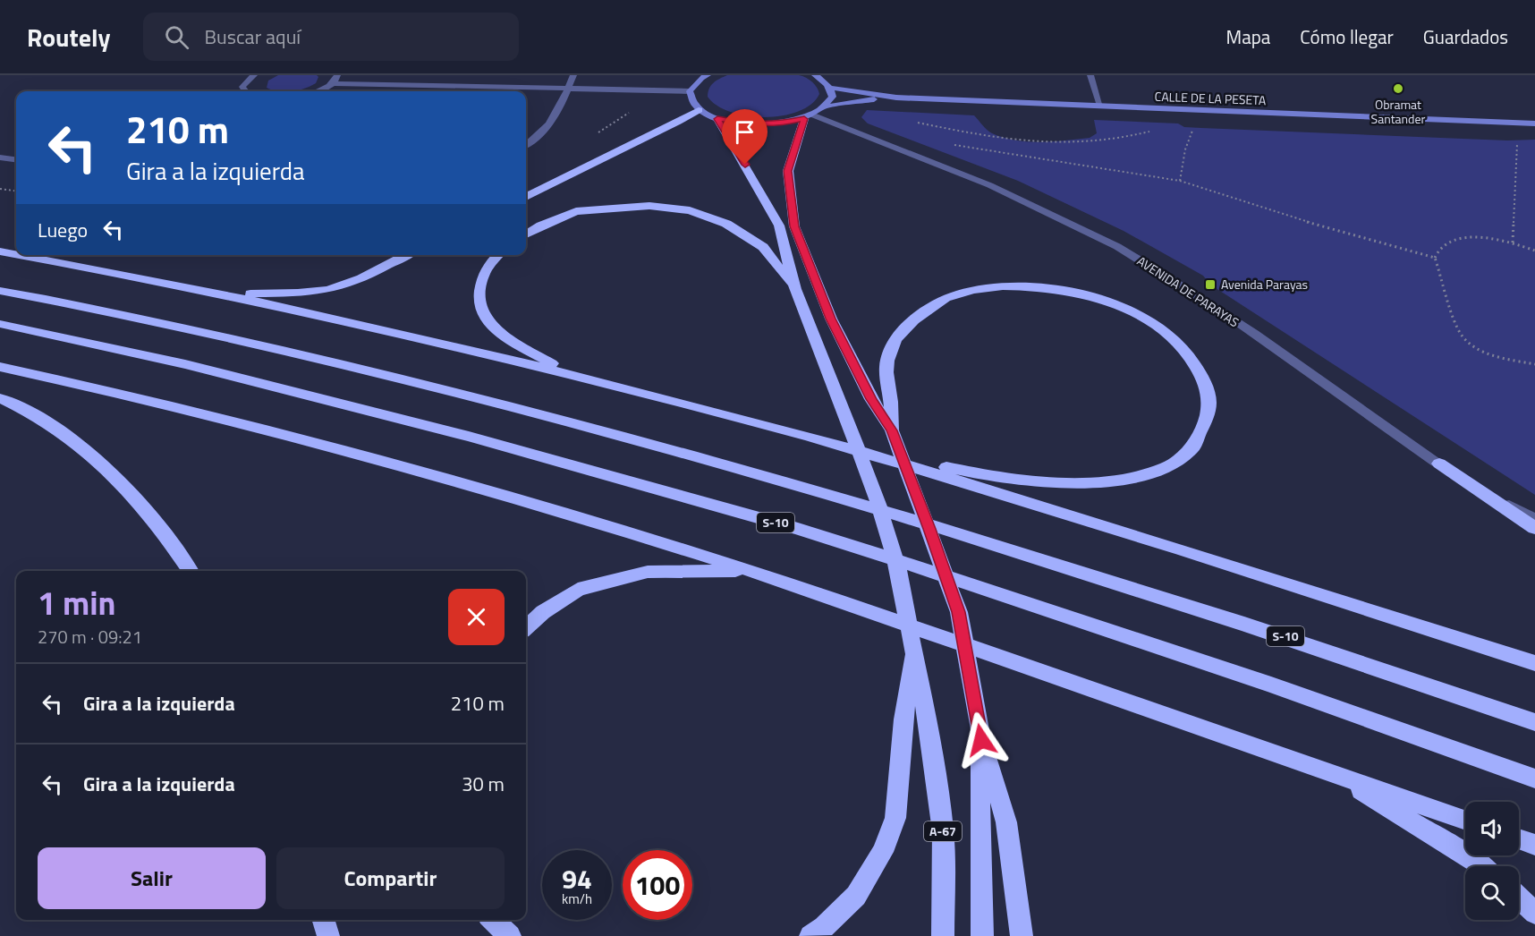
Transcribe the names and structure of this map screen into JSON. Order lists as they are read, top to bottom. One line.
{"streets":{"highway":["S-10","A-67"],"street":["CALLE DE LA PESETA","AVENIDA DE PARAYAS"]},"places":{"other":["Obramat Santander"],"transit":["Avenida Parayas"]},"page":{"header":"Routely","search":"Buscar aquí","nav":["Mapa","Cómo llegar","Guardados"],"turn":["210 m","Gira a la izquierda"],"then":"Luego","heading":["1 min","270 m · 09:21"],"list":[{"name":"Gira a la izquierda","value":"210 m"},{"name":"Gira a la izquierda","value":"30 m"}],"buttons":["Salir","Compartir"],"speed":"94 km/h","limit":"100"}}
